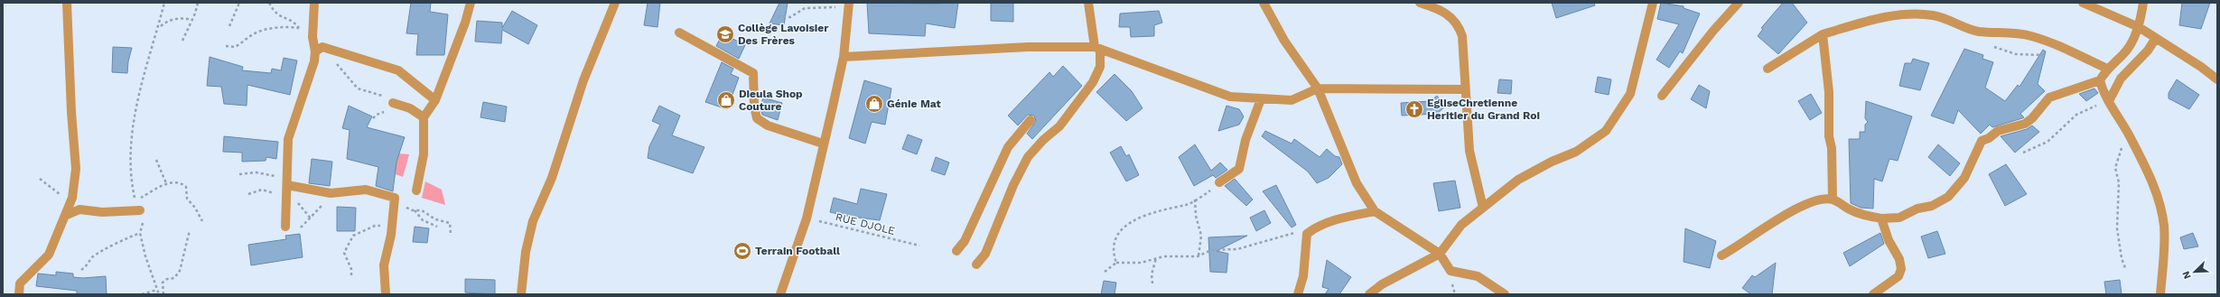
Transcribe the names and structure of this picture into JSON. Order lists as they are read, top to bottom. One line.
{"streets":{"path":["RUE DJOLE"]},"places":{"school or university":["Collège Lavoisier Des Frères"],"shop":["Dieula Shop Couture","Génie Mat"],"church":["EgliseChretienne Heritier du Grand Roi"],"sports":["Terrain Football"]},"north":"bottom left"}
